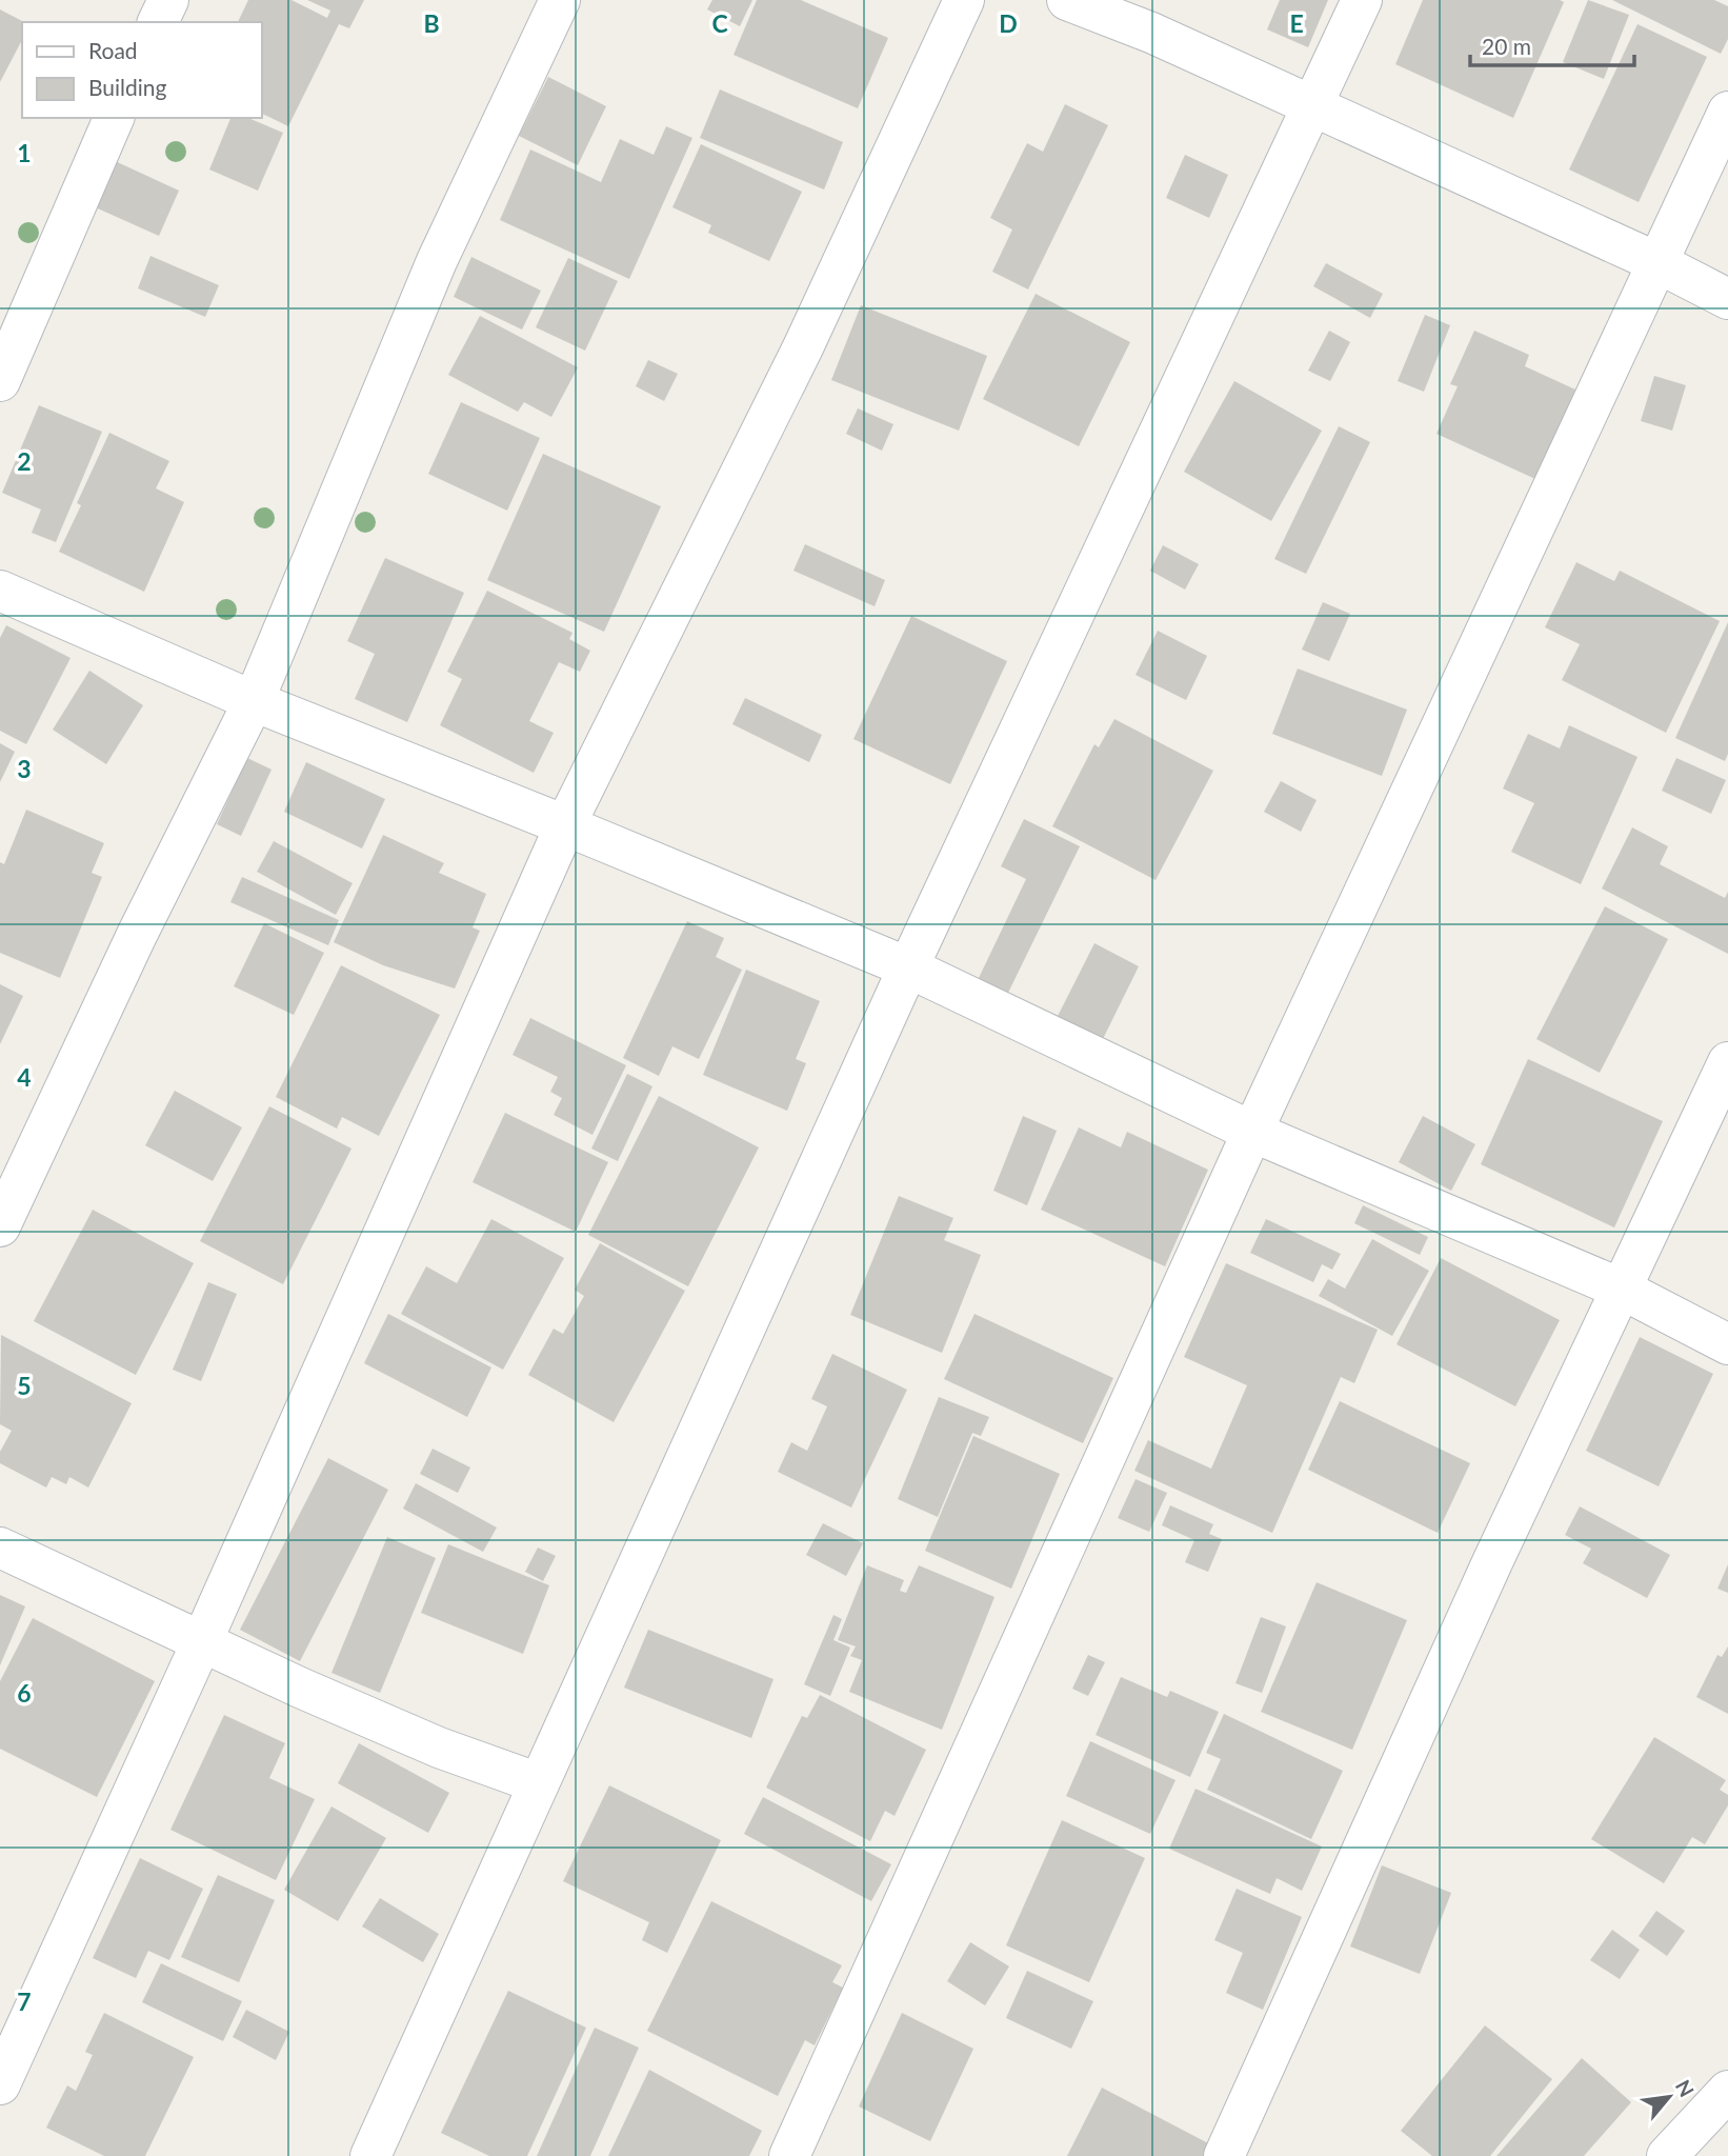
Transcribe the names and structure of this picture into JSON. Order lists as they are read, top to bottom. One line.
{"legend":["Road","Building"],"scale_bar":"20 m","north":"top right","grid":{"columns":["B","C","D","E"],"rows":["1","2","3","4","5","6","7"]}}
